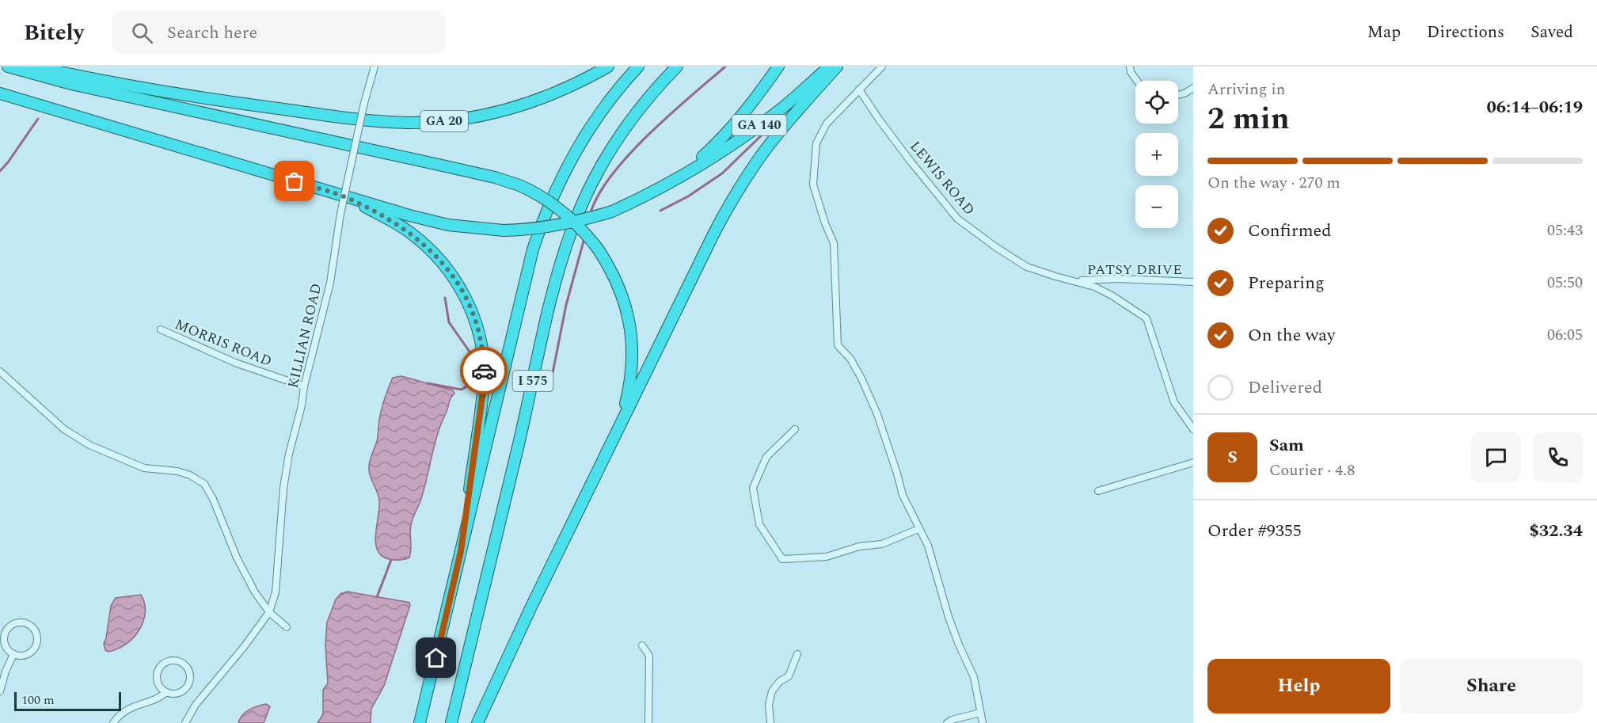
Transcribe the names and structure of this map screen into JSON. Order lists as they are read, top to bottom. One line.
{"streets":{"highway":["GA 20","GA 140","I 575"],"street":["LEWIS ROAD","PATSY DRIVE","KILLIAN ROAD","MORRIS ROAD"]},"crossings":[["LEWIS ROAD","PATSY DRIVE"],["KILLIAN ROAD","MORRIS ROAD"]],"scale_bar":"100 m","page":{"header":"Bitely","search":"Search here","nav":["Map","Directions","Saved"],"heading":["2 min","Arriving in","06:14–06:19"],"panel":["Sam","Courier · 4.8","Order #9355","$32.34"],"map_buttons":["+","−"],"bar":"On the way · 270 m","list":[["Confirmed","05:43"],["Preparing","05:50"],["On the way","06:05"],"Delivered"],"round":"S","buttons":["Help","Share"],"scale":"100 m"}}
